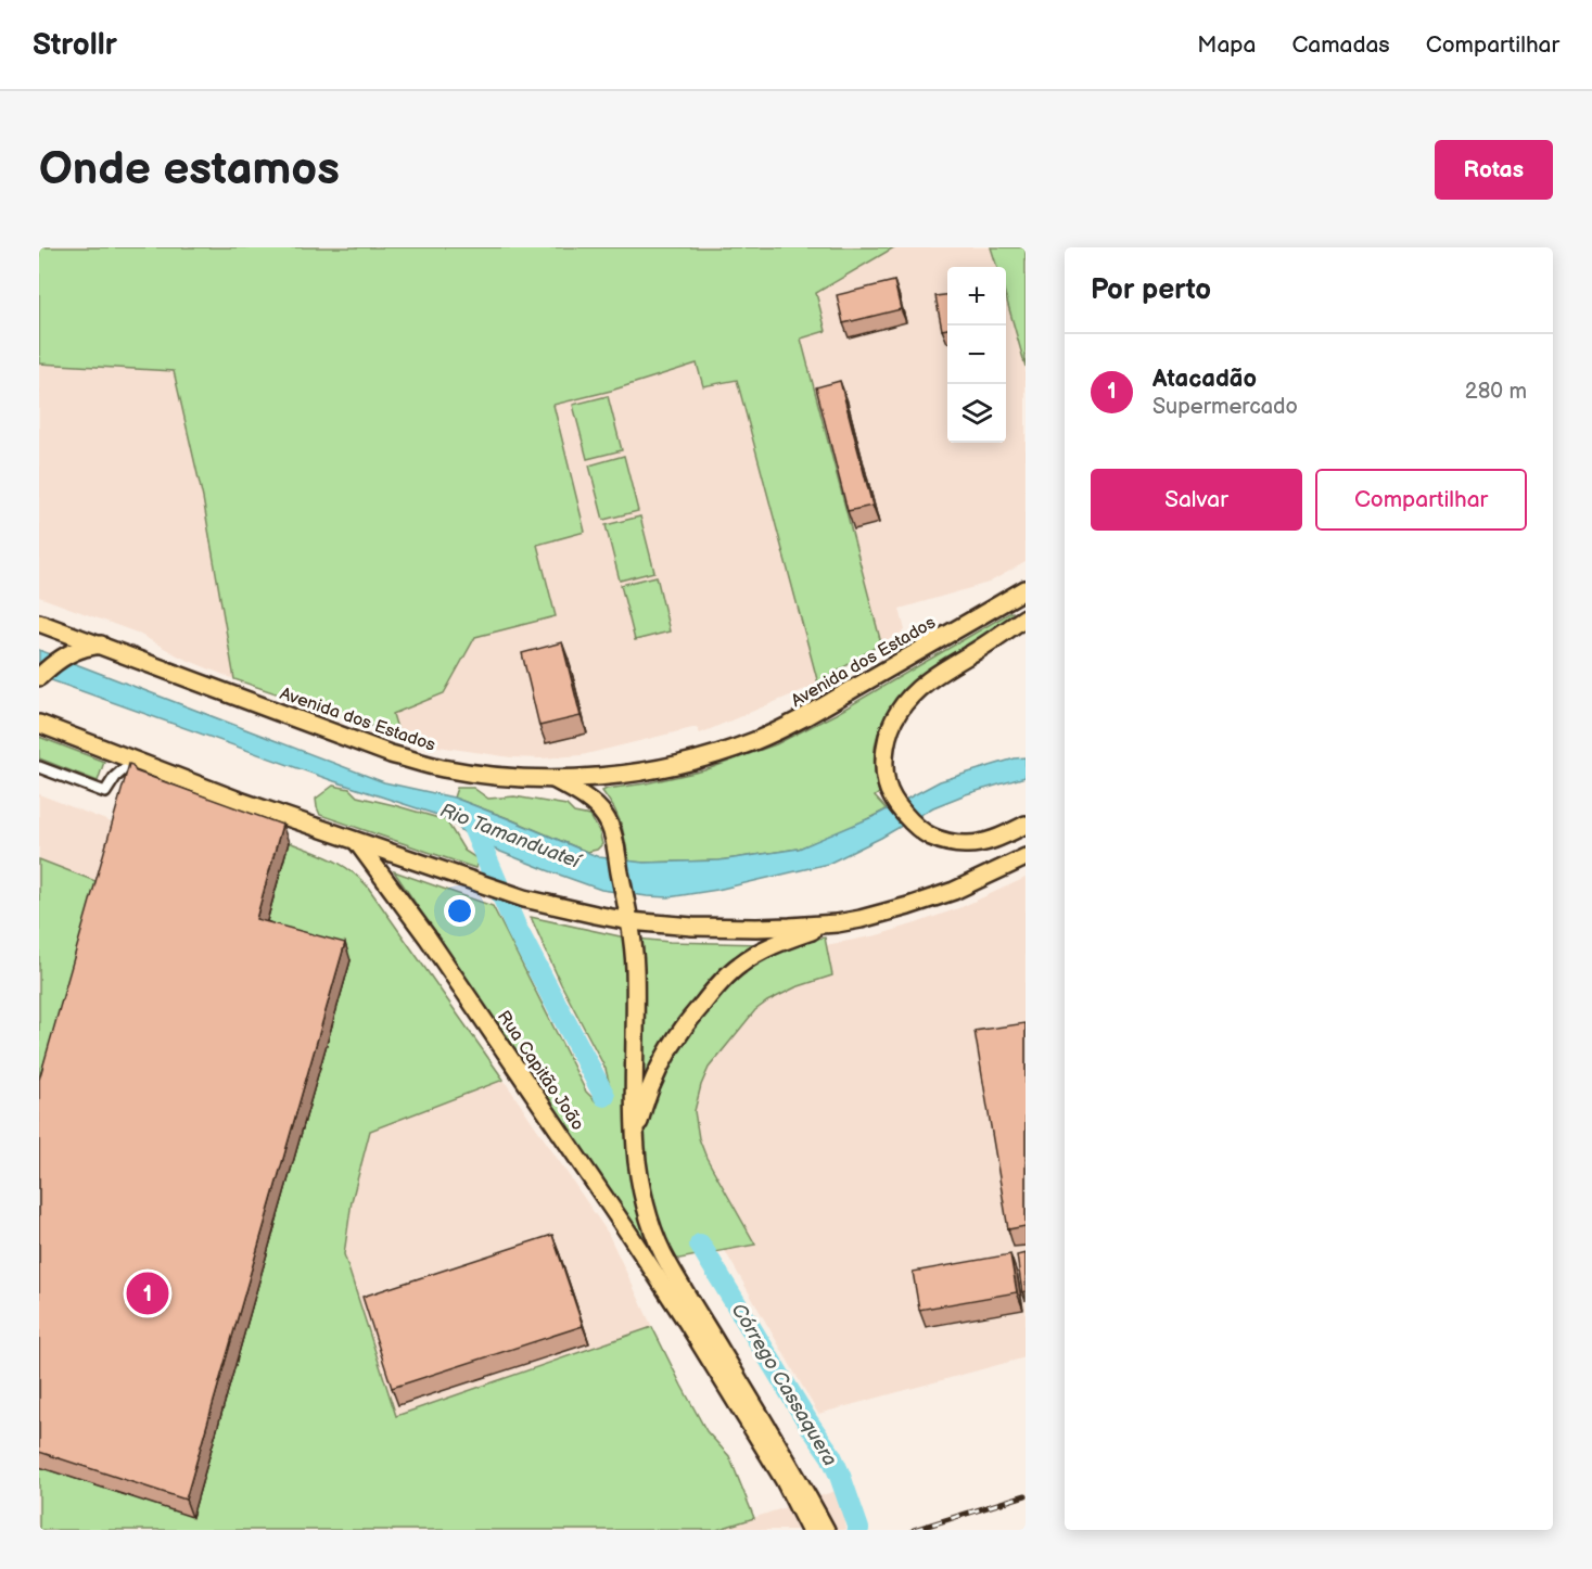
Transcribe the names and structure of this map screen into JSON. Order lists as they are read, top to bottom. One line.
{"streets":{"highway":["Avenida dos Estados","Rua Capitão João"]},"water":["Rio Tamanduateí","Córrego Cassaquera"],"page":{"header":"Strollr","nav":["Mapa","Camadas","Compartilhar"],"buttons":["Rotas",["Salvar","Compartilhar"]],"title":"Onde estamos","heading":"Por perto","map_buttons":["+","−"],"list":[{"mark":"1","name":"Atacadão","note":"Supermercado","value":"280 m"}],"pins":"1"}}
